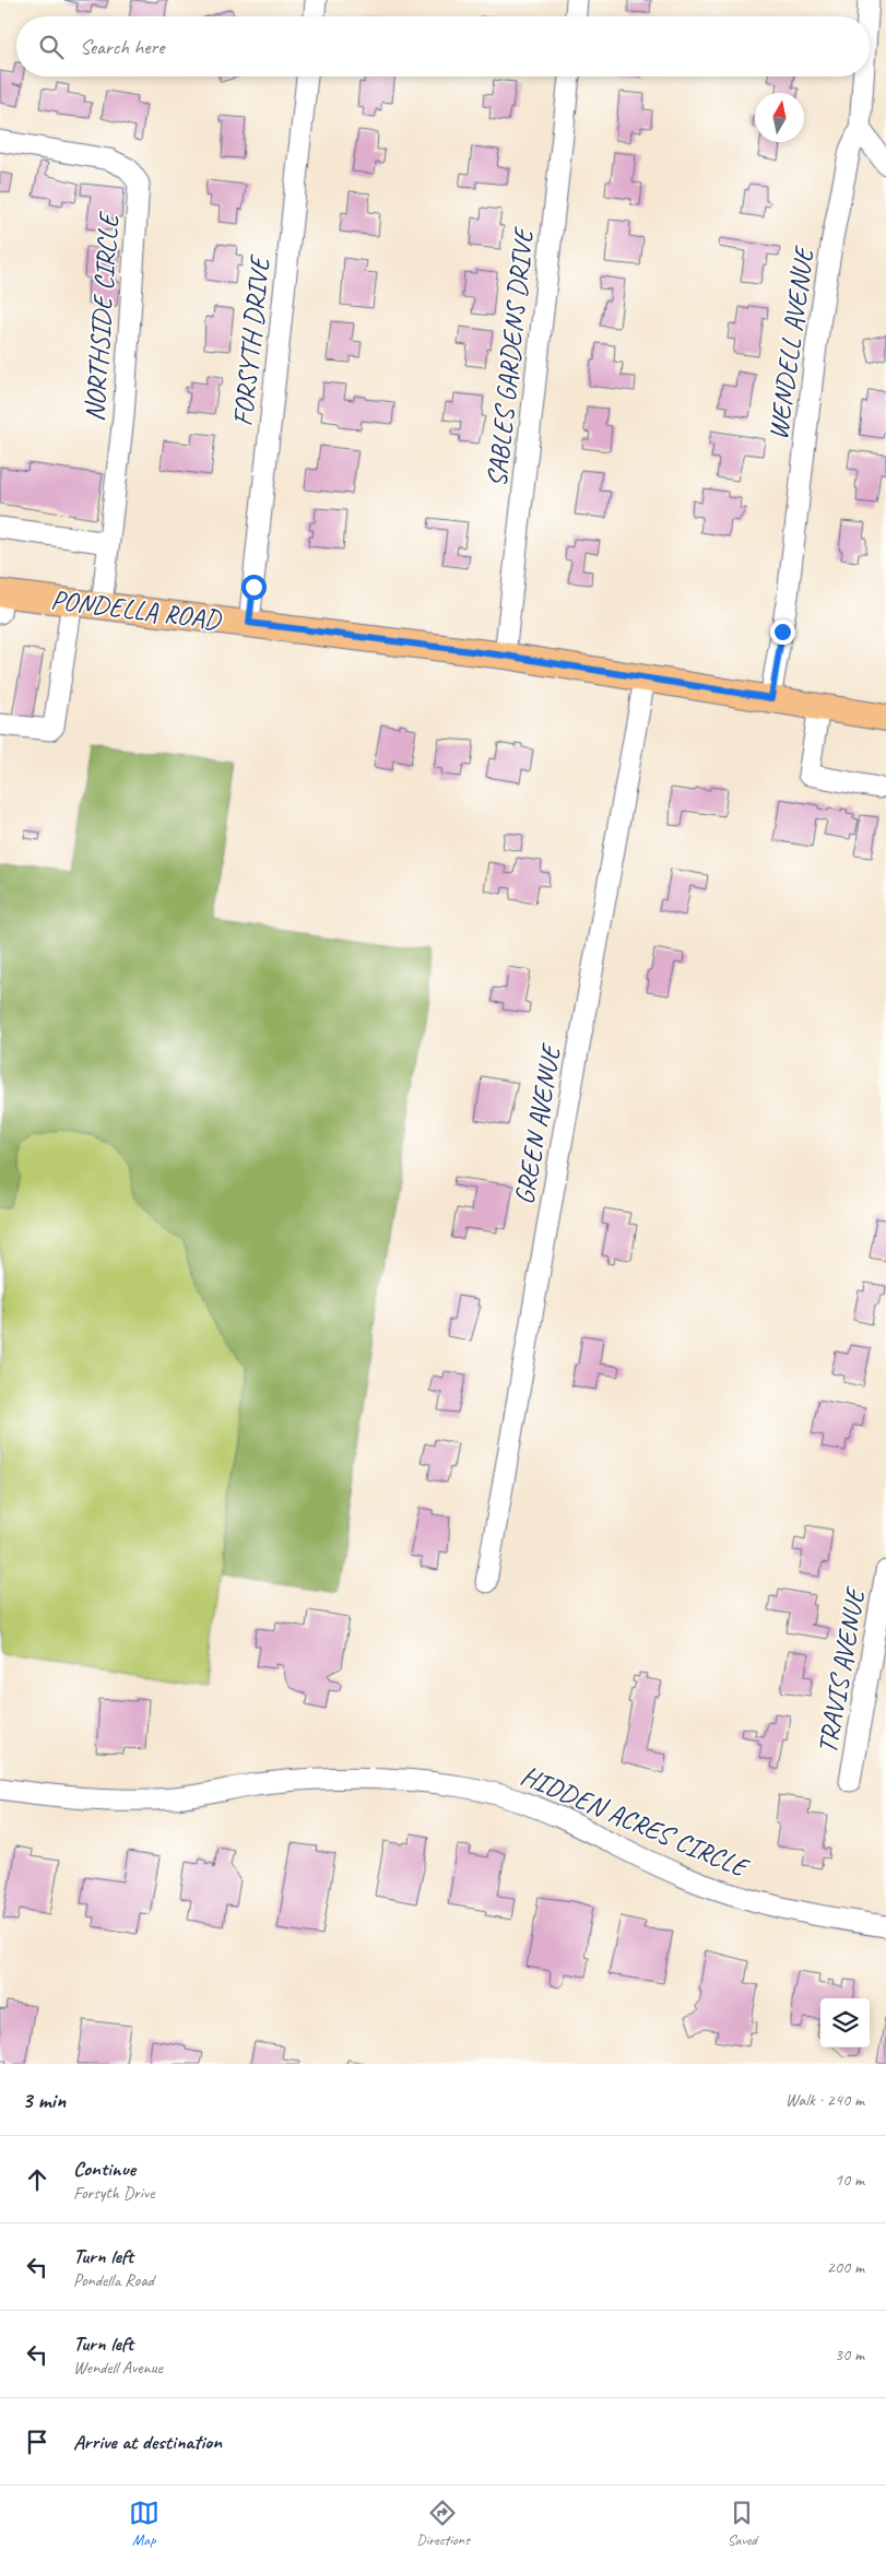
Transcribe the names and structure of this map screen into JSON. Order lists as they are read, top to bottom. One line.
{"streets":{"main road":["PONDELLA ROAD"],"street":["NORTHSIDE CIRCLE","FORSYTH DRIVE","WENDELL AVENUE","SABLES GARDENS DRIVE","GREEN AVENUE","TRAVIS AVENUE","HIDDEN ACRES CIRCLE"]},"crossings":[["NORTHSIDE CIRCLE","PONDELLA ROAD"],["FORSYTH DRIVE","PONDELLA ROAD"],["WENDELL AVENUE","PONDELLA ROAD"],["SABLES GARDENS DRIVE","PONDELLA ROAD"],["PONDELLA ROAD","GREEN AVENUE"]],"north":"top","page":{"search":"Search here","heading":["3 min","Walk · 240 m"],"list":[["Continue","Forsyth Drive","10 m"],["Turn left","Pondella Road","200 m"],["Turn left","Wendell Avenue","30 m"],"Arrive at destination"],"nav":["Map","Directions","Saved"]}}
